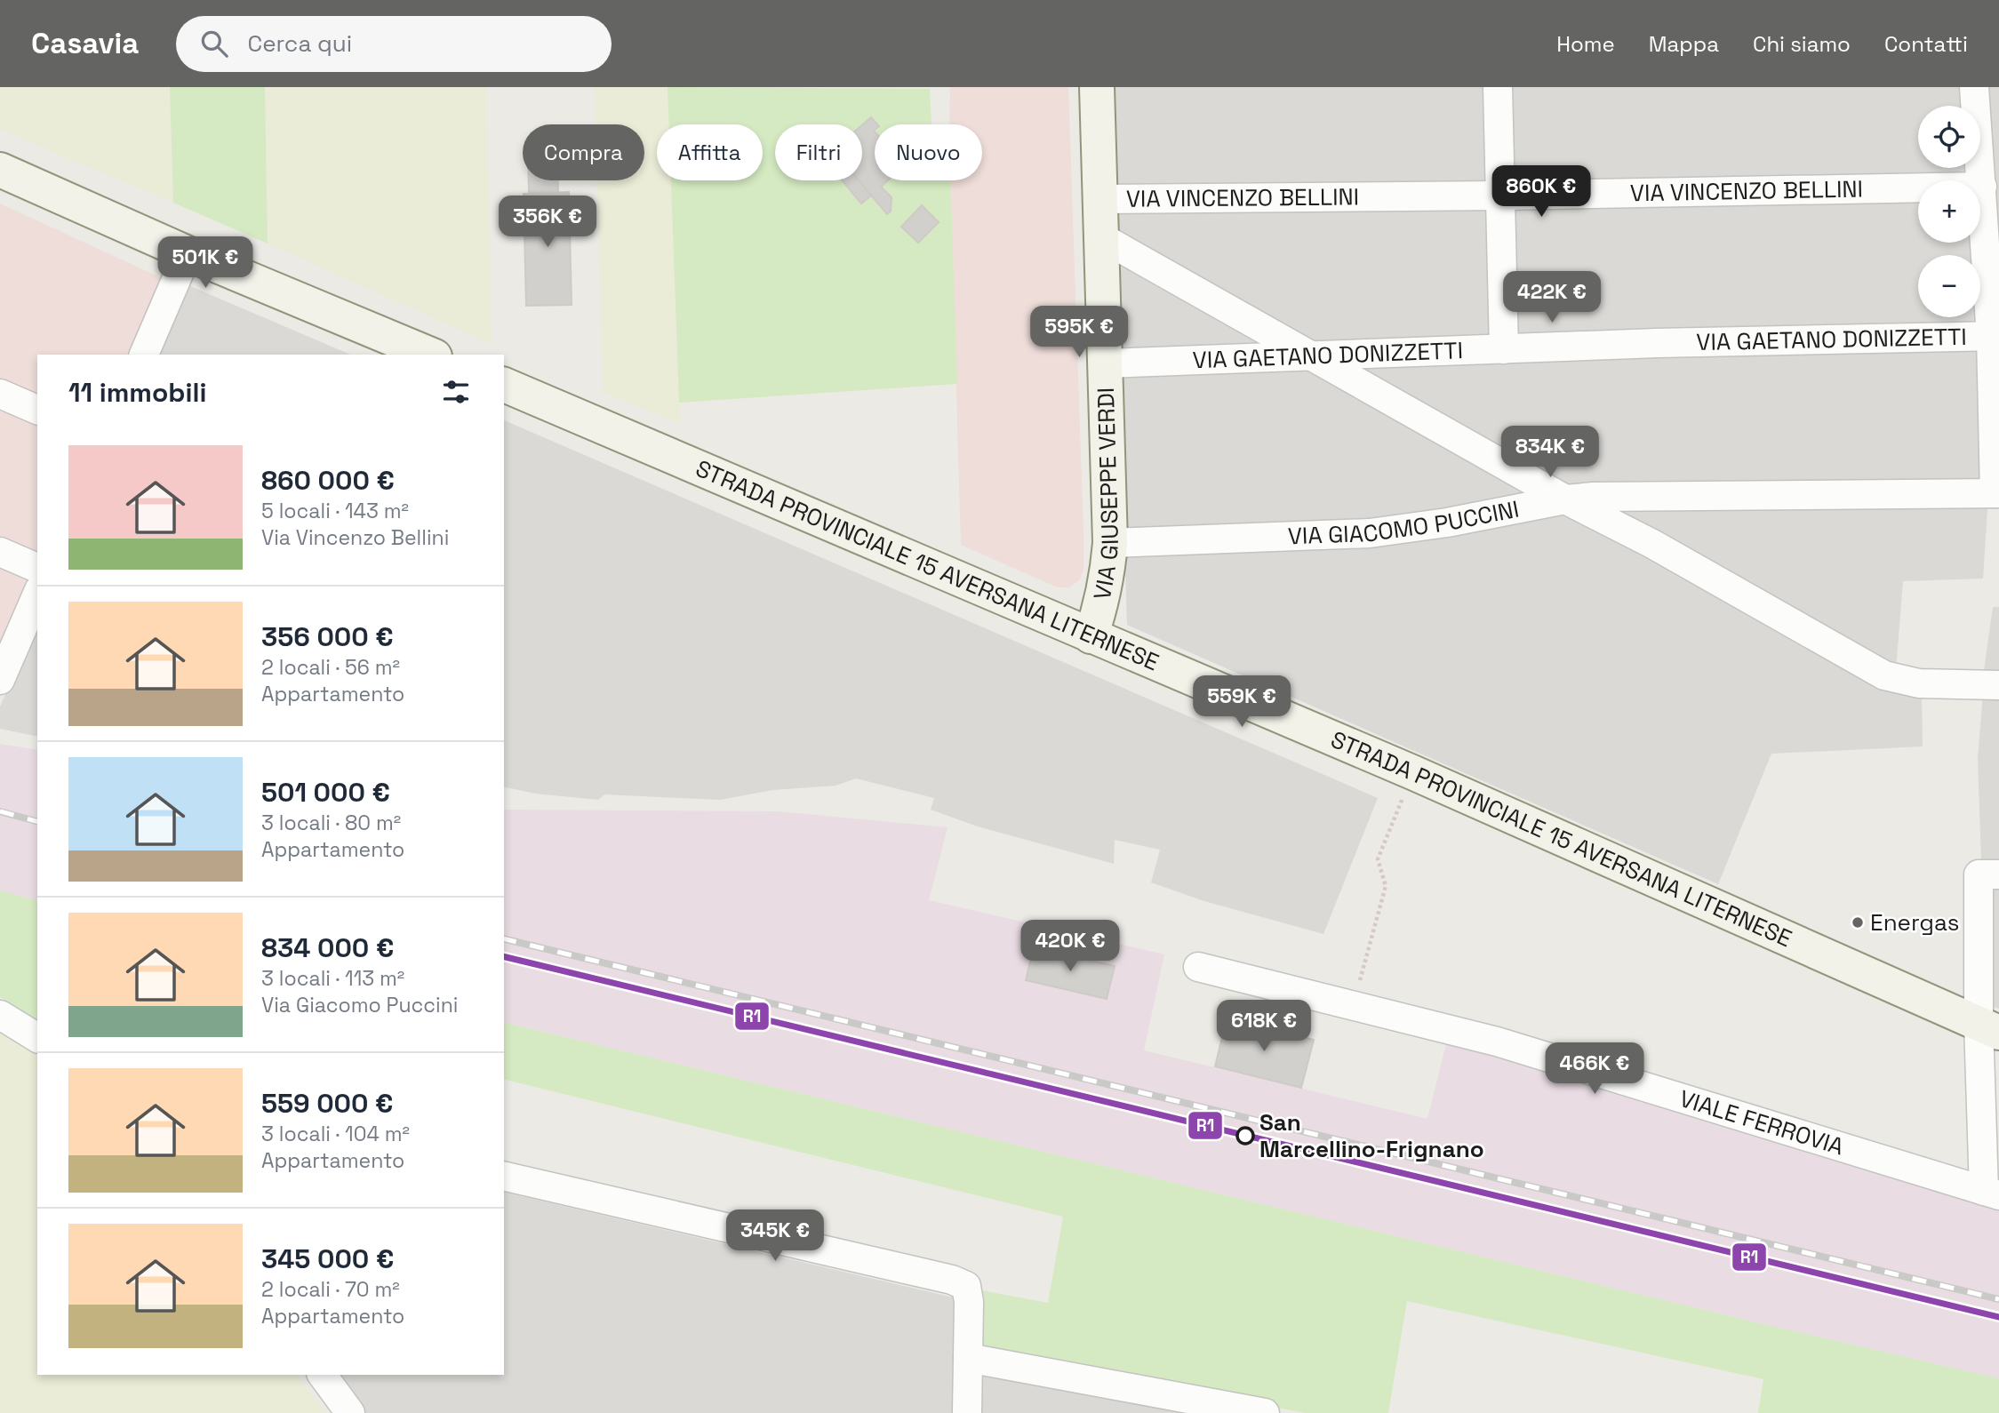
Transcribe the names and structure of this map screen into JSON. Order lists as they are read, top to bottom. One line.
{"streets":{"main road":["VIA GIUSEPPE VERDI","STRADA PROVINCIALE 15 AVERSANA LITERNESE"],"street":["VIA VINCENZO BELLINI","VIA GAETANO DONIZZETTI","VIA GIACOMO PUCCINI","VIALE FERROVIA"]},"crossings":[["VIA VINCENZO BELLINI","VIA GIUSEPPE VERDI"],["VIA GAETANO DONIZZETTI","VIA GIUSEPPE VERDI"],["VIA GIUSEPPE VERDI","VIA GIACOMO PUCCINI"],["VIA GIUSEPPE VERDI","STRADA PROVINCIALE 15 AVERSANA LITERNESE"]],"places":["Energas","San Marcellino-Frignano"],"lines":["transit line R1"],"page":{"header":"Casavia","search":"Cerca qui","nav":["Home","Mappa","Chi siamo","Contatti"],"map_buttons":["+","−"],"chip":["Compra","Affitta","Filtri","Nuovo"],"price":["860K €","356K €","501K €","422K €","595K €","834K €","559K €","420K €","618K €","466K €","345K €"],"heading":"11 immobili","list":[{"name":"860 000 €","note":"5 locali · 143 m² · Via Vincenzo Bellini"},{"name":"356 000 €","note":"2 locali · 56 m² · Appartamento"},{"name":"501 000 €","note":"3 locali · 80 m² · Appartamento"},{"name":"834 000 €","note":"3 locali · 113 m² · Via Giacomo Puccini"},{"name":"559 000 €","note":"3 locali · 104 m² · Appartamento"},{"name":"345 000 €","note":"2 locali · 70 m² · Appartamento"}]}}
